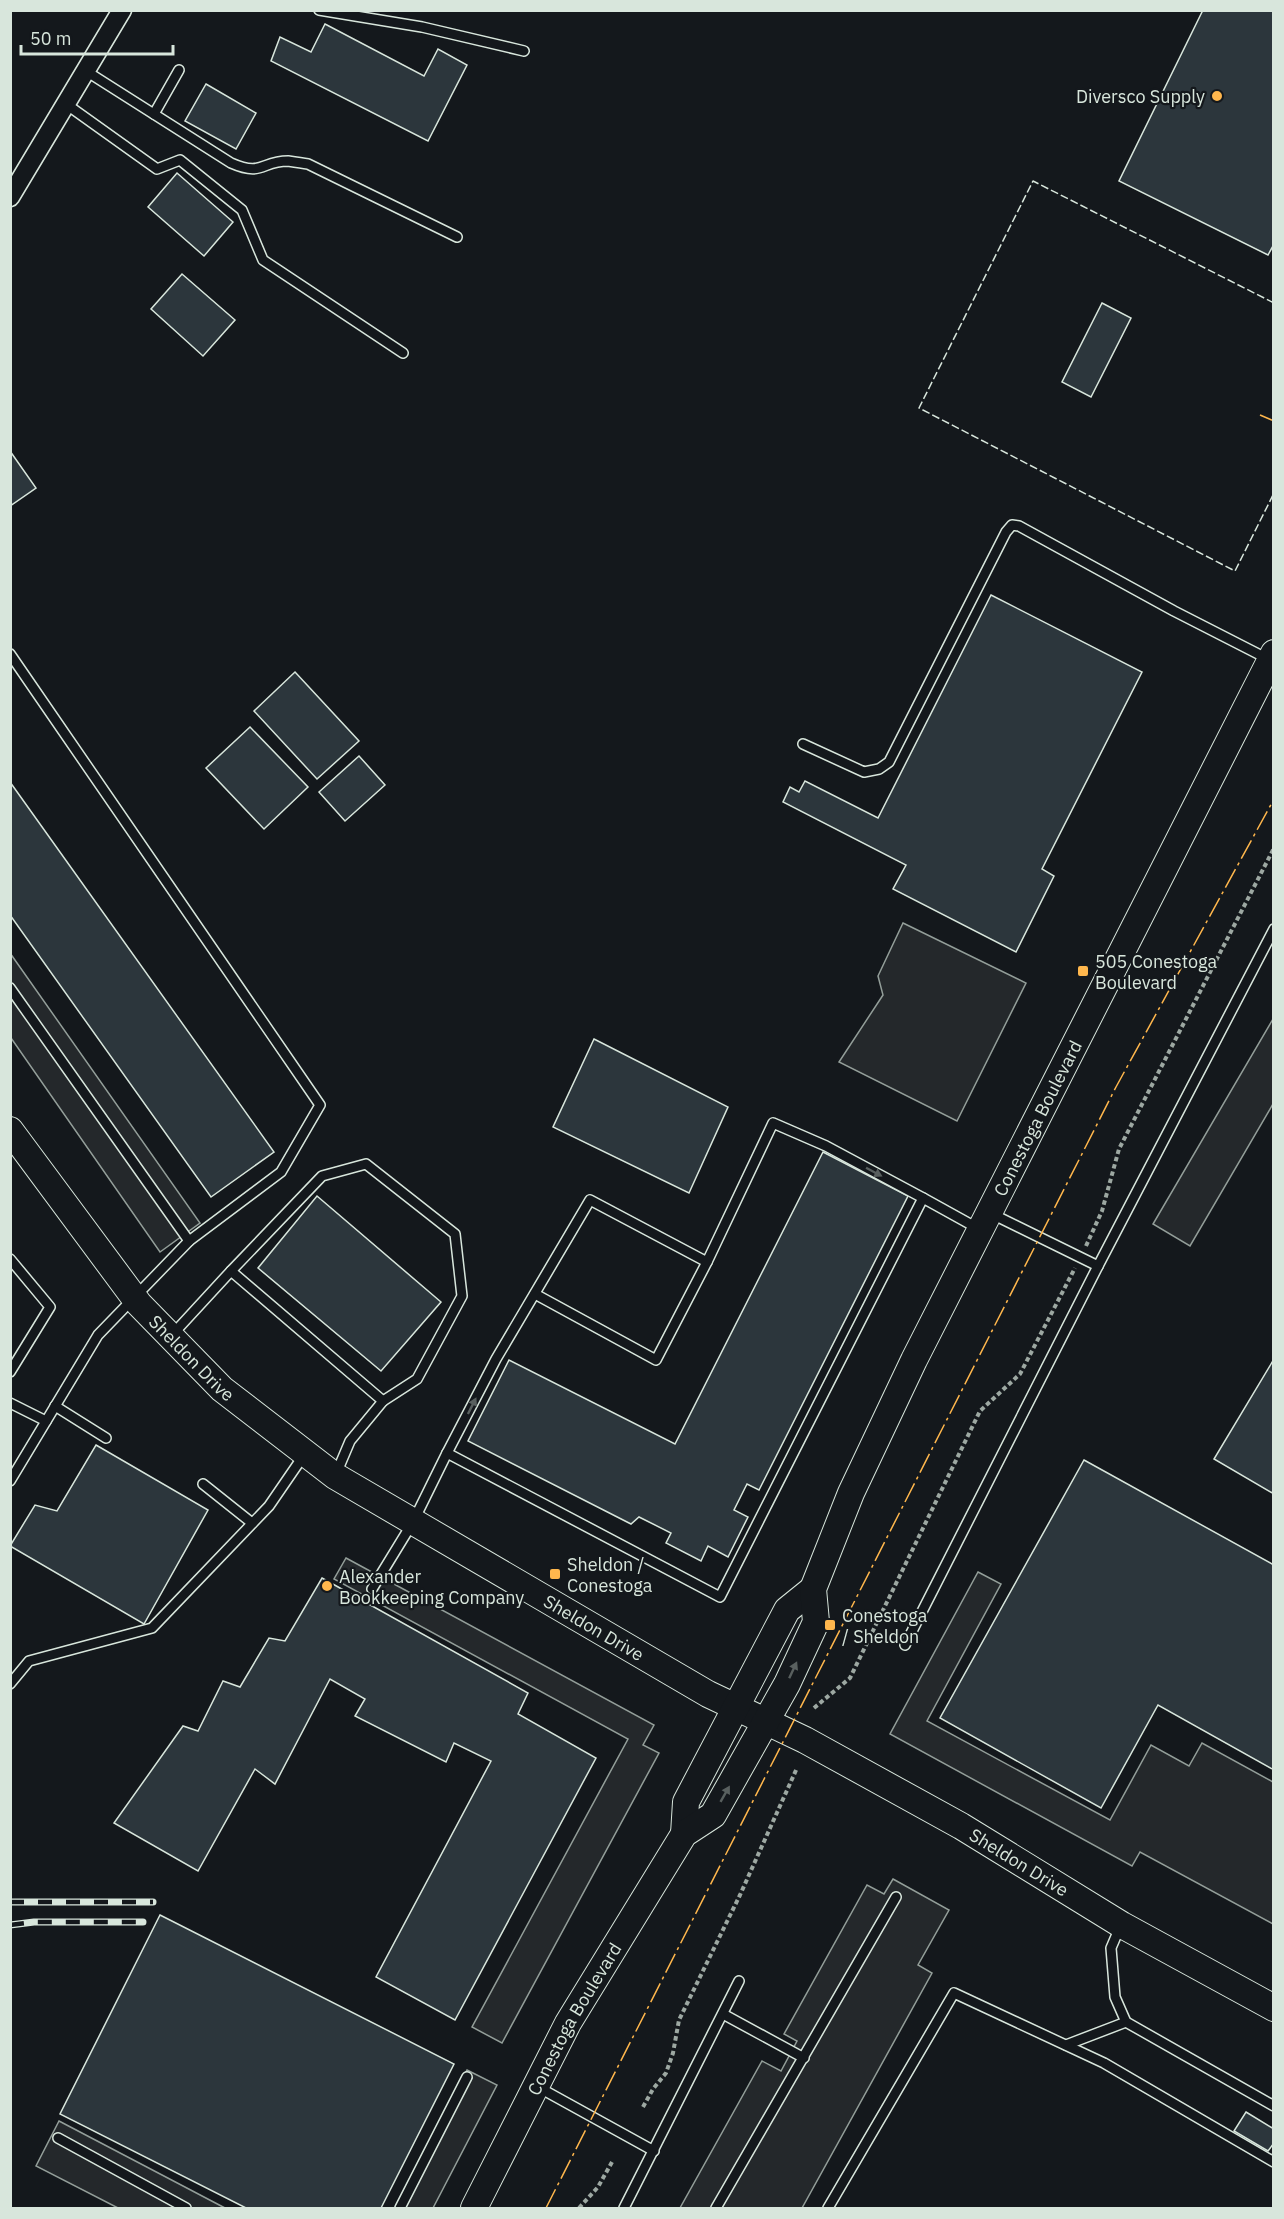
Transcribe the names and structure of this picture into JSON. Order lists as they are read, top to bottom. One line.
{"streets":{"street":["Conestoga Boulevard","Sheldon Drive"]},"crossings":[["Conestoga Boulevard","Sheldon Drive"]],"places":{"other":["Diversco Supply","Alexander Bookkeeping Company"],"transit":["505 Conestoga Boulevard","Sheldon / Conestoga","Conestoga / Sheldon"]},"scale_bar":"50 m"}
